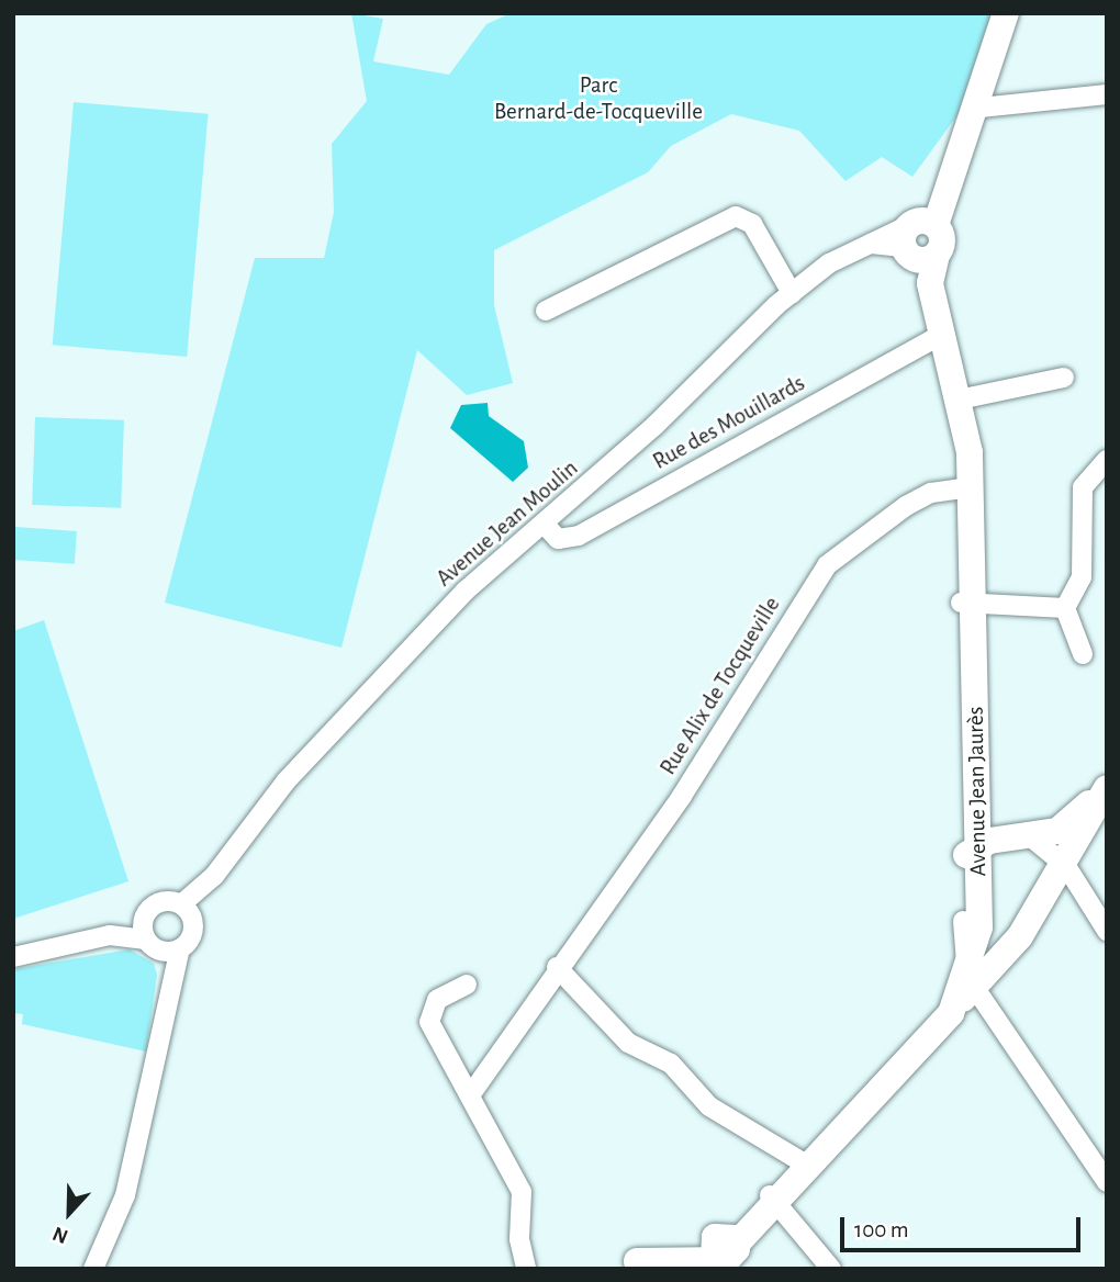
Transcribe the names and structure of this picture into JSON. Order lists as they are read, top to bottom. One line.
{"streets":{"main road":["Avenue Jean Jaurès"],"street":["Rue des Mouillards","Avenue Jean Moulin","Rue Alix de Tocqueville"]},"crossings":[["Rue des Mouillards","Avenue Jean Moulin"],["Rue des Mouillards","Avenue Jean Jaurès"],["Avenue Jean Moulin","Avenue Jean Jaurès"],["Rue Alix de Tocqueville","Avenue Jean Jaurès"]],"parks":["Parc Bernard-de-Tocqueville"],"scale_bar":"100 m","north":"bottom"}
